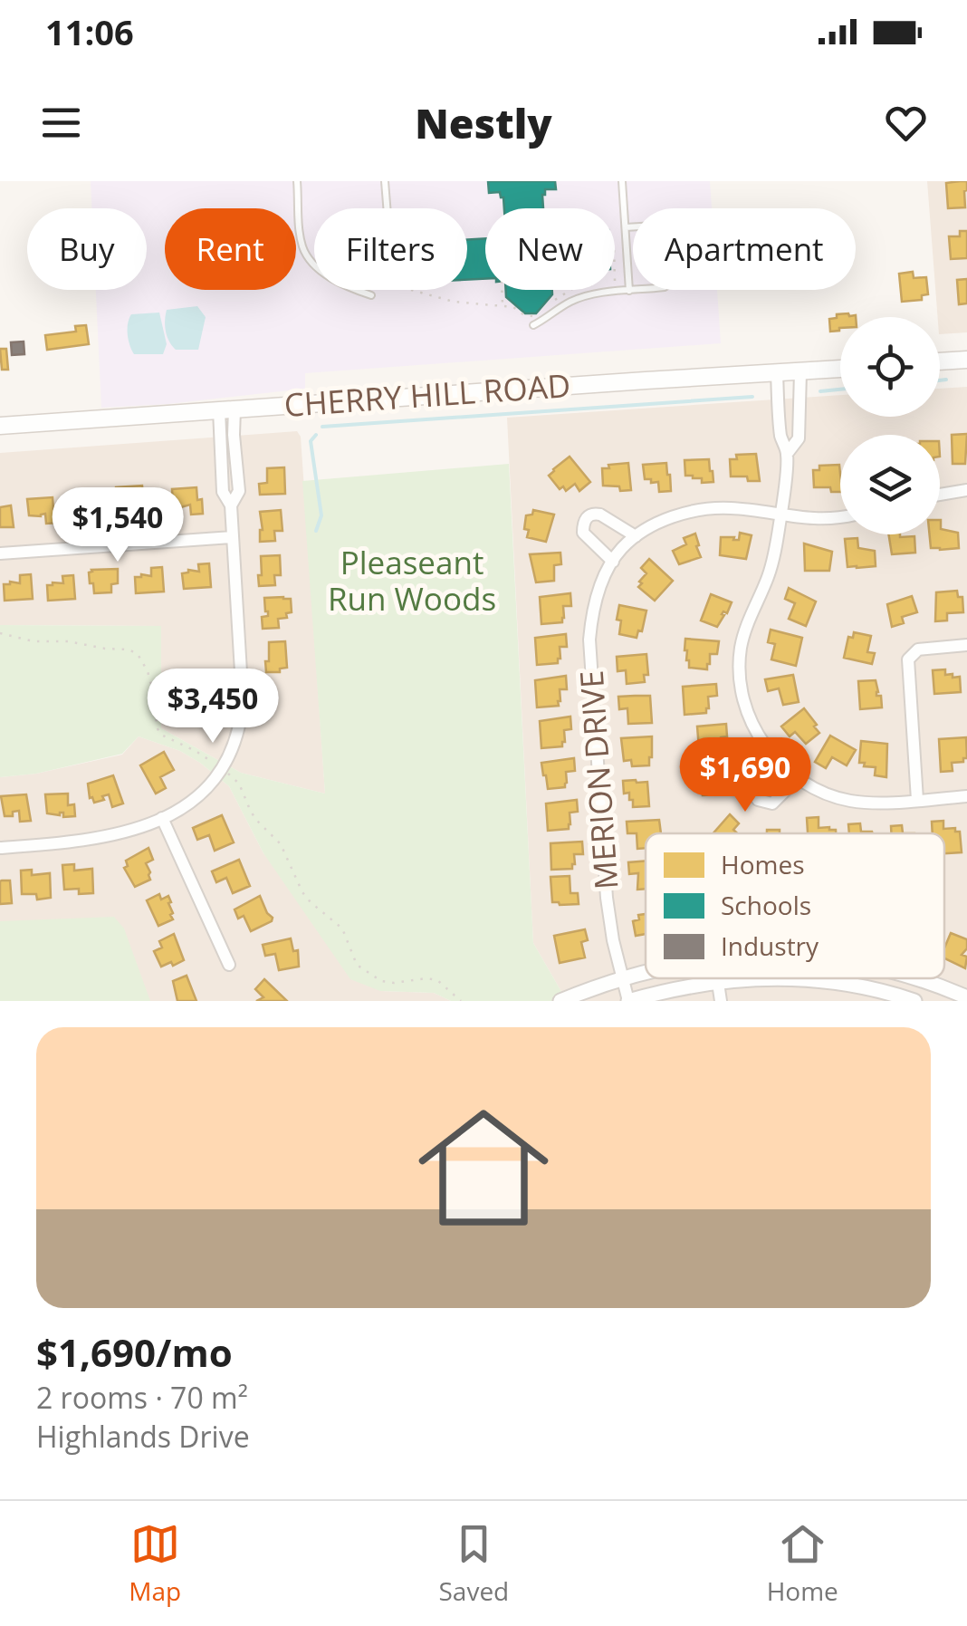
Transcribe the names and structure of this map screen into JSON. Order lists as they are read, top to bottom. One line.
{"streets":{"main road":["CHERRY HILL ROAD"],"street":["MERION DRIVE"]},"parks":["Pleaseant Run Woods"],"legend":["Homes","Schools","Industry"],"page":{"status":"11:06","header":"Nestly","chip":["Buy","Rent","Filters","New","Apartment"],"price":["$1,540","$3,450","$1,690"],"list":[{"name":"$1,690/mo","note":"2 rooms · 70 m² · Highlands Drive"}],"tabs":["Map","Saved","Home"]}}
